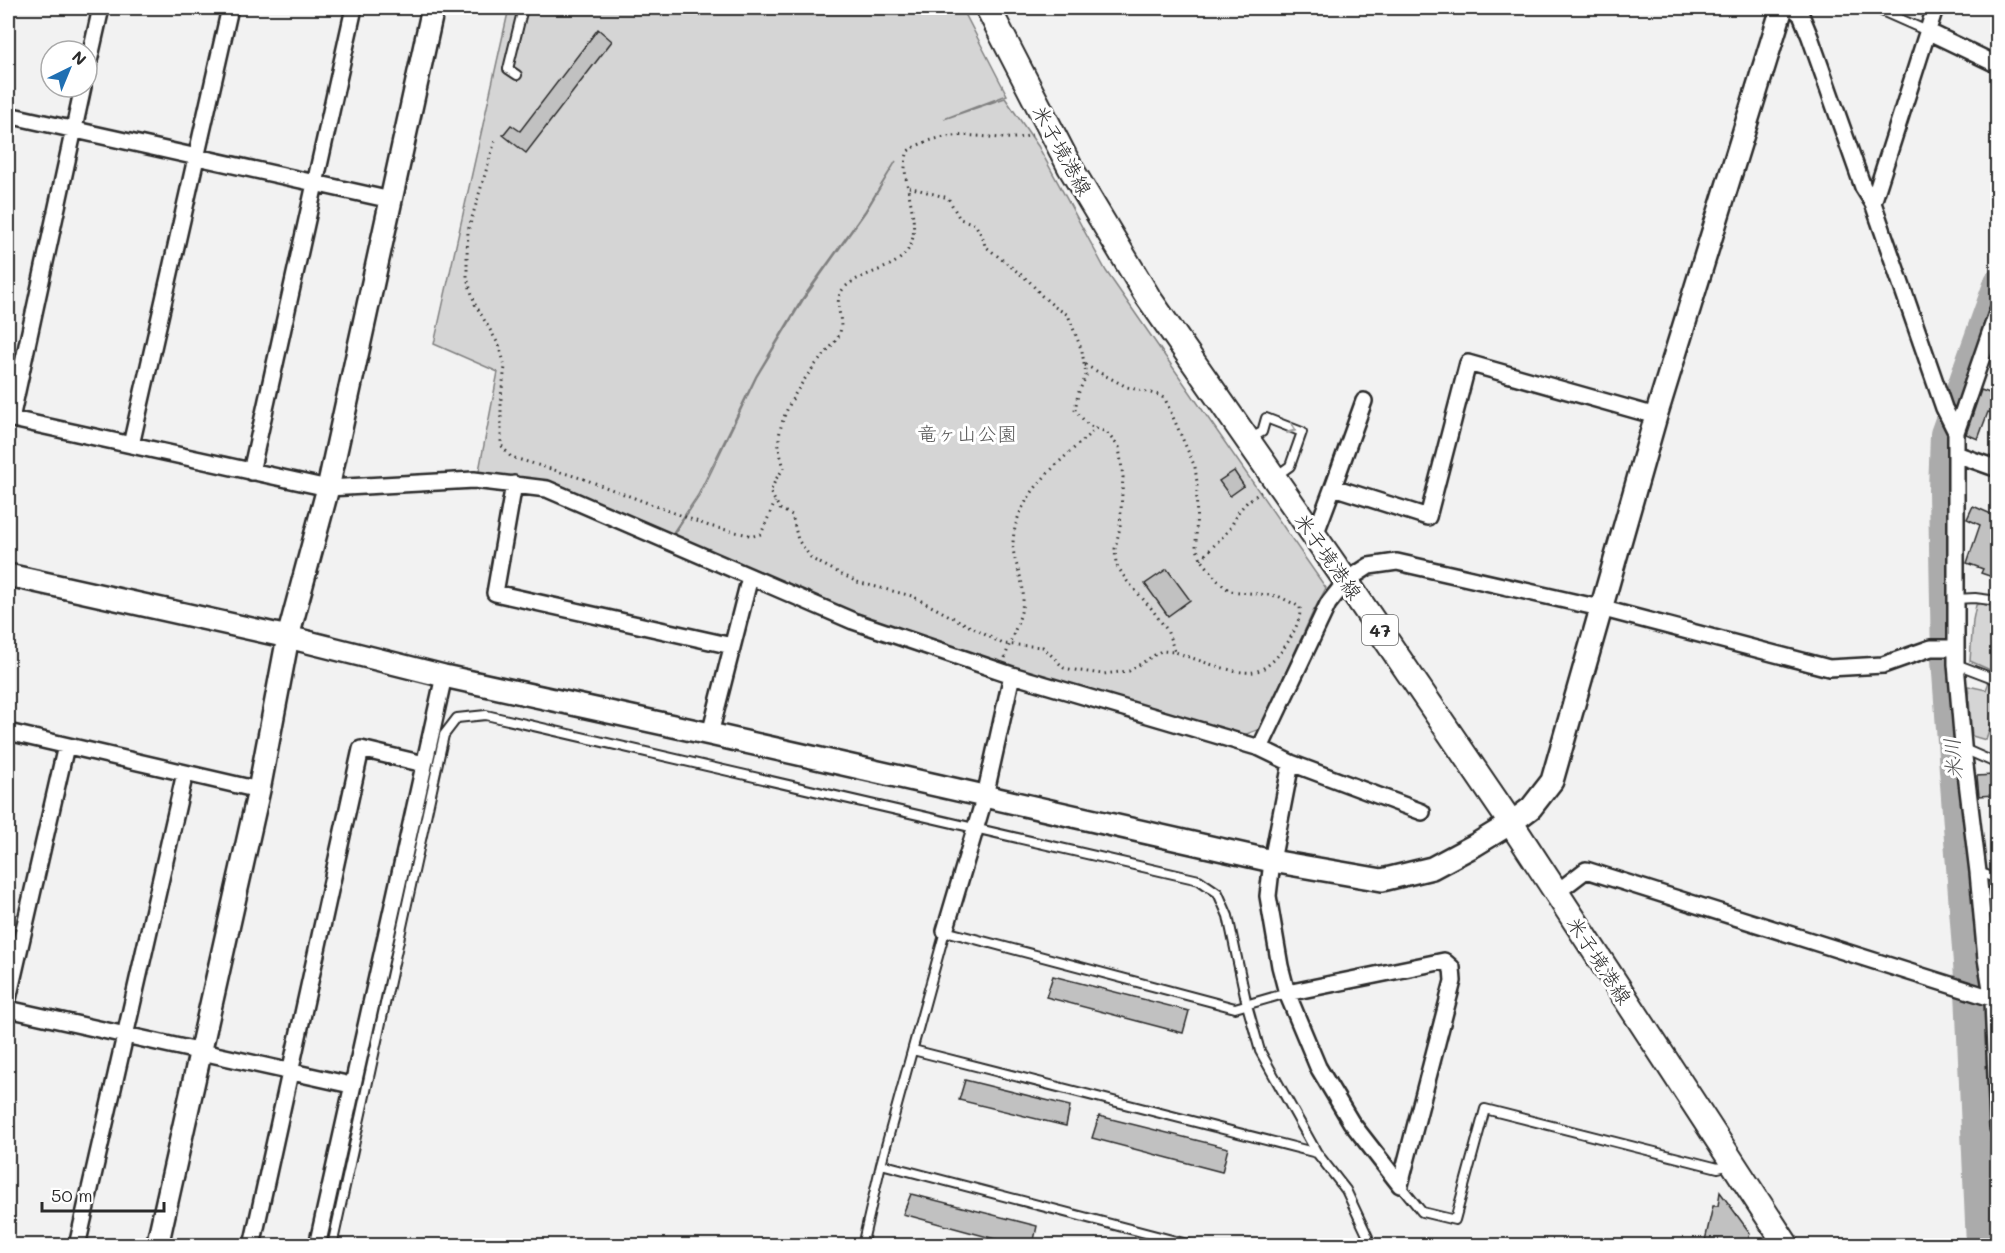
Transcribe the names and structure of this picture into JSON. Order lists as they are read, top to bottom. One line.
{"streets":{"main road":["米子境港線","47"]},"water":["米川"],"parks":["竜ヶ山公園"],"scale_bar":"50 m","north":"top right"}
